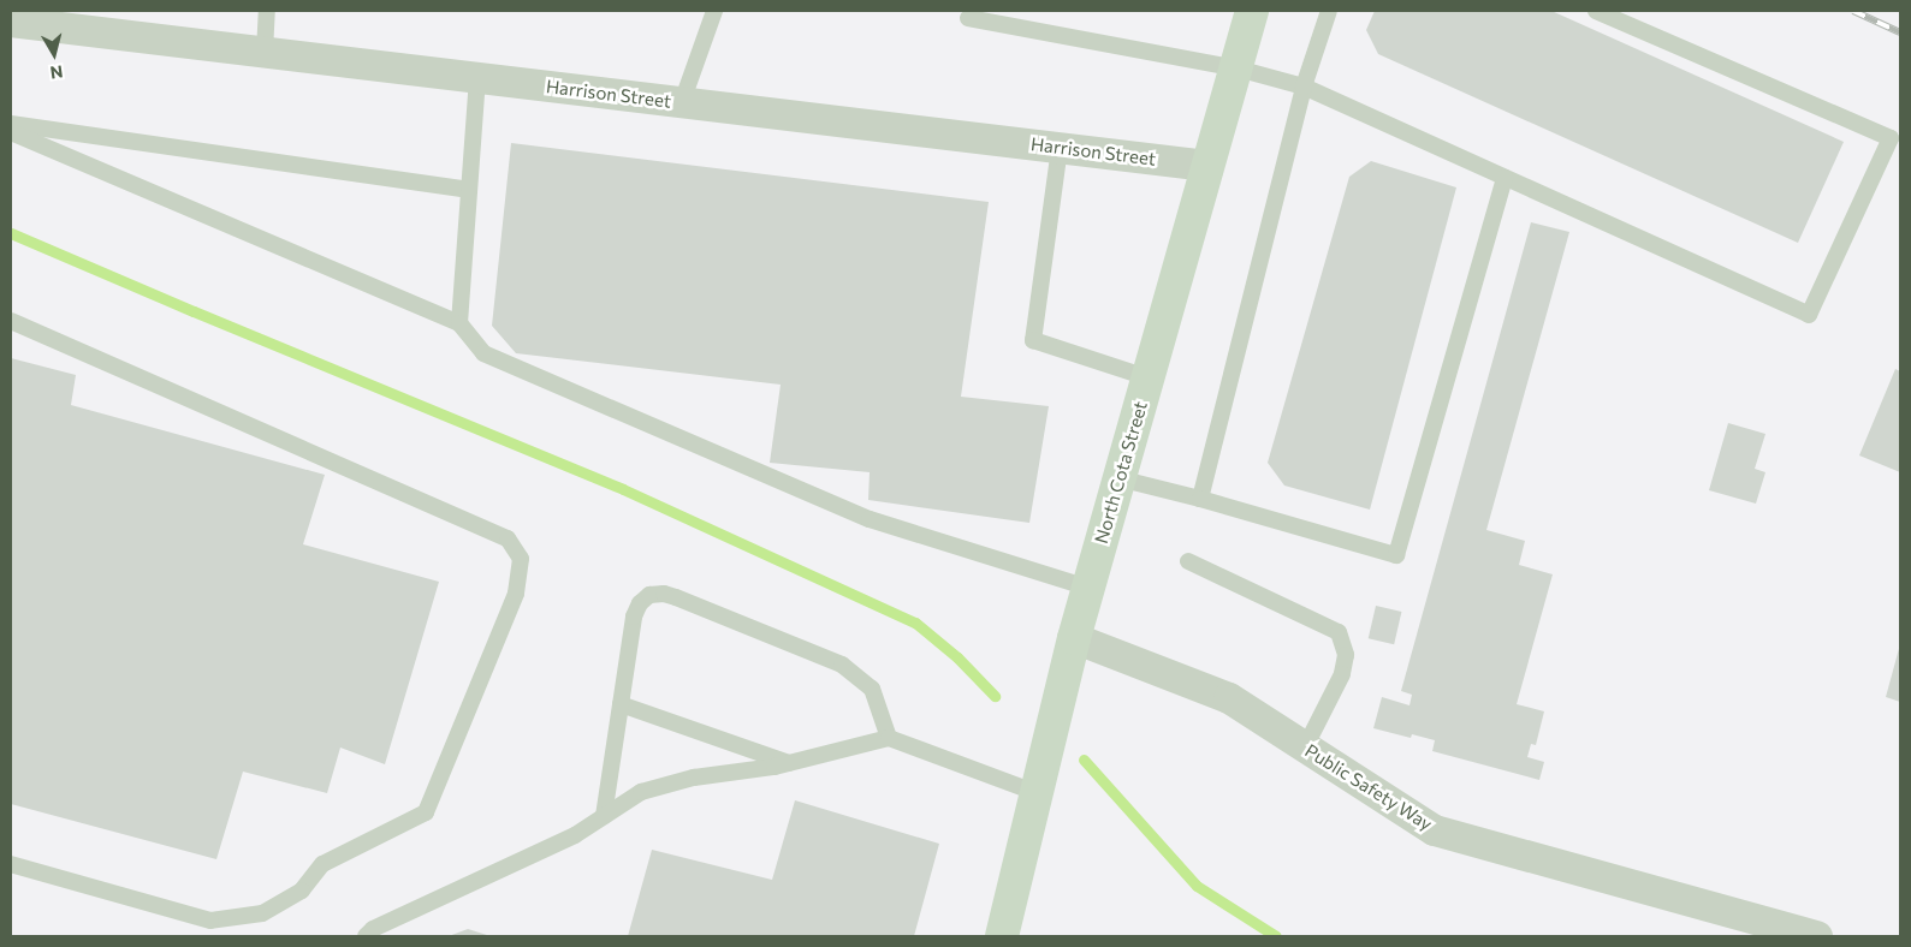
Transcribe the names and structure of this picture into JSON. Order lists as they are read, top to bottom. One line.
{"streets":{"street":["Harrison Street","North Cota Street","Public Safety Way"]},"crossings":[["Harrison Street","North Cota Street"],["North Cota Street","Public Safety Way"]],"north":"bottom"}
